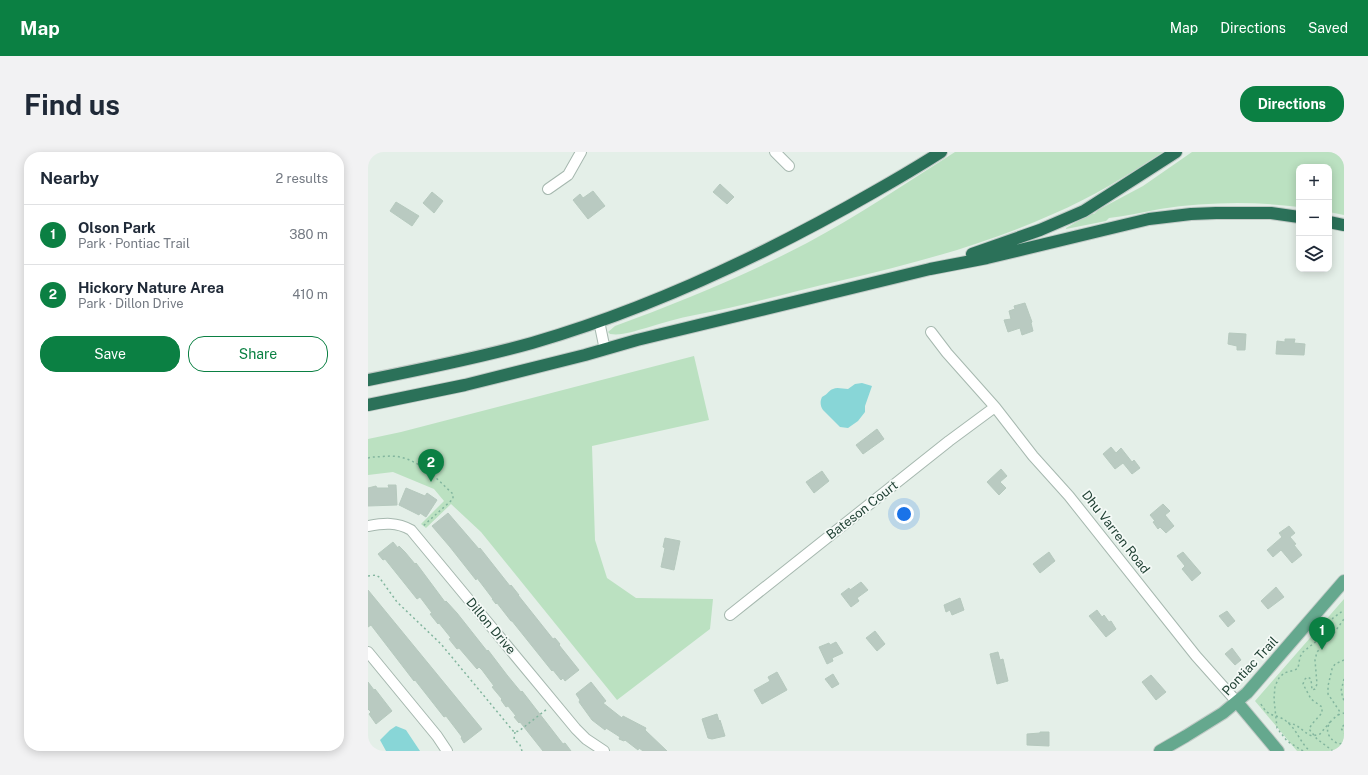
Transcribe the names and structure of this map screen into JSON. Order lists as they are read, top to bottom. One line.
{"streets":{"main road":["Dhu Varren Road","Pontiac Trail"],"street":["Bateson Court","Dillon Drive"]},"crossings":[["Bateson Court","Dhu Varren Road"],["Dhu Varren Road","Pontiac Trail"]],"page":{"header":"Map","nav":["Map","Directions","Saved"],"buttons":["Directions",["Save","Share"]],"title":"Find us","heading":["Nearby","2 results"],"map_buttons":["+","−"],"list":[{"mark":"1","name":"Olson Park","note":"Park · Pontiac Trail","value":"380 m"},{"mark":"2","name":"Hickory Nature Area","note":"Park · Dillon Drive","value":"410 m"}],"pins":["2","1"]}}
